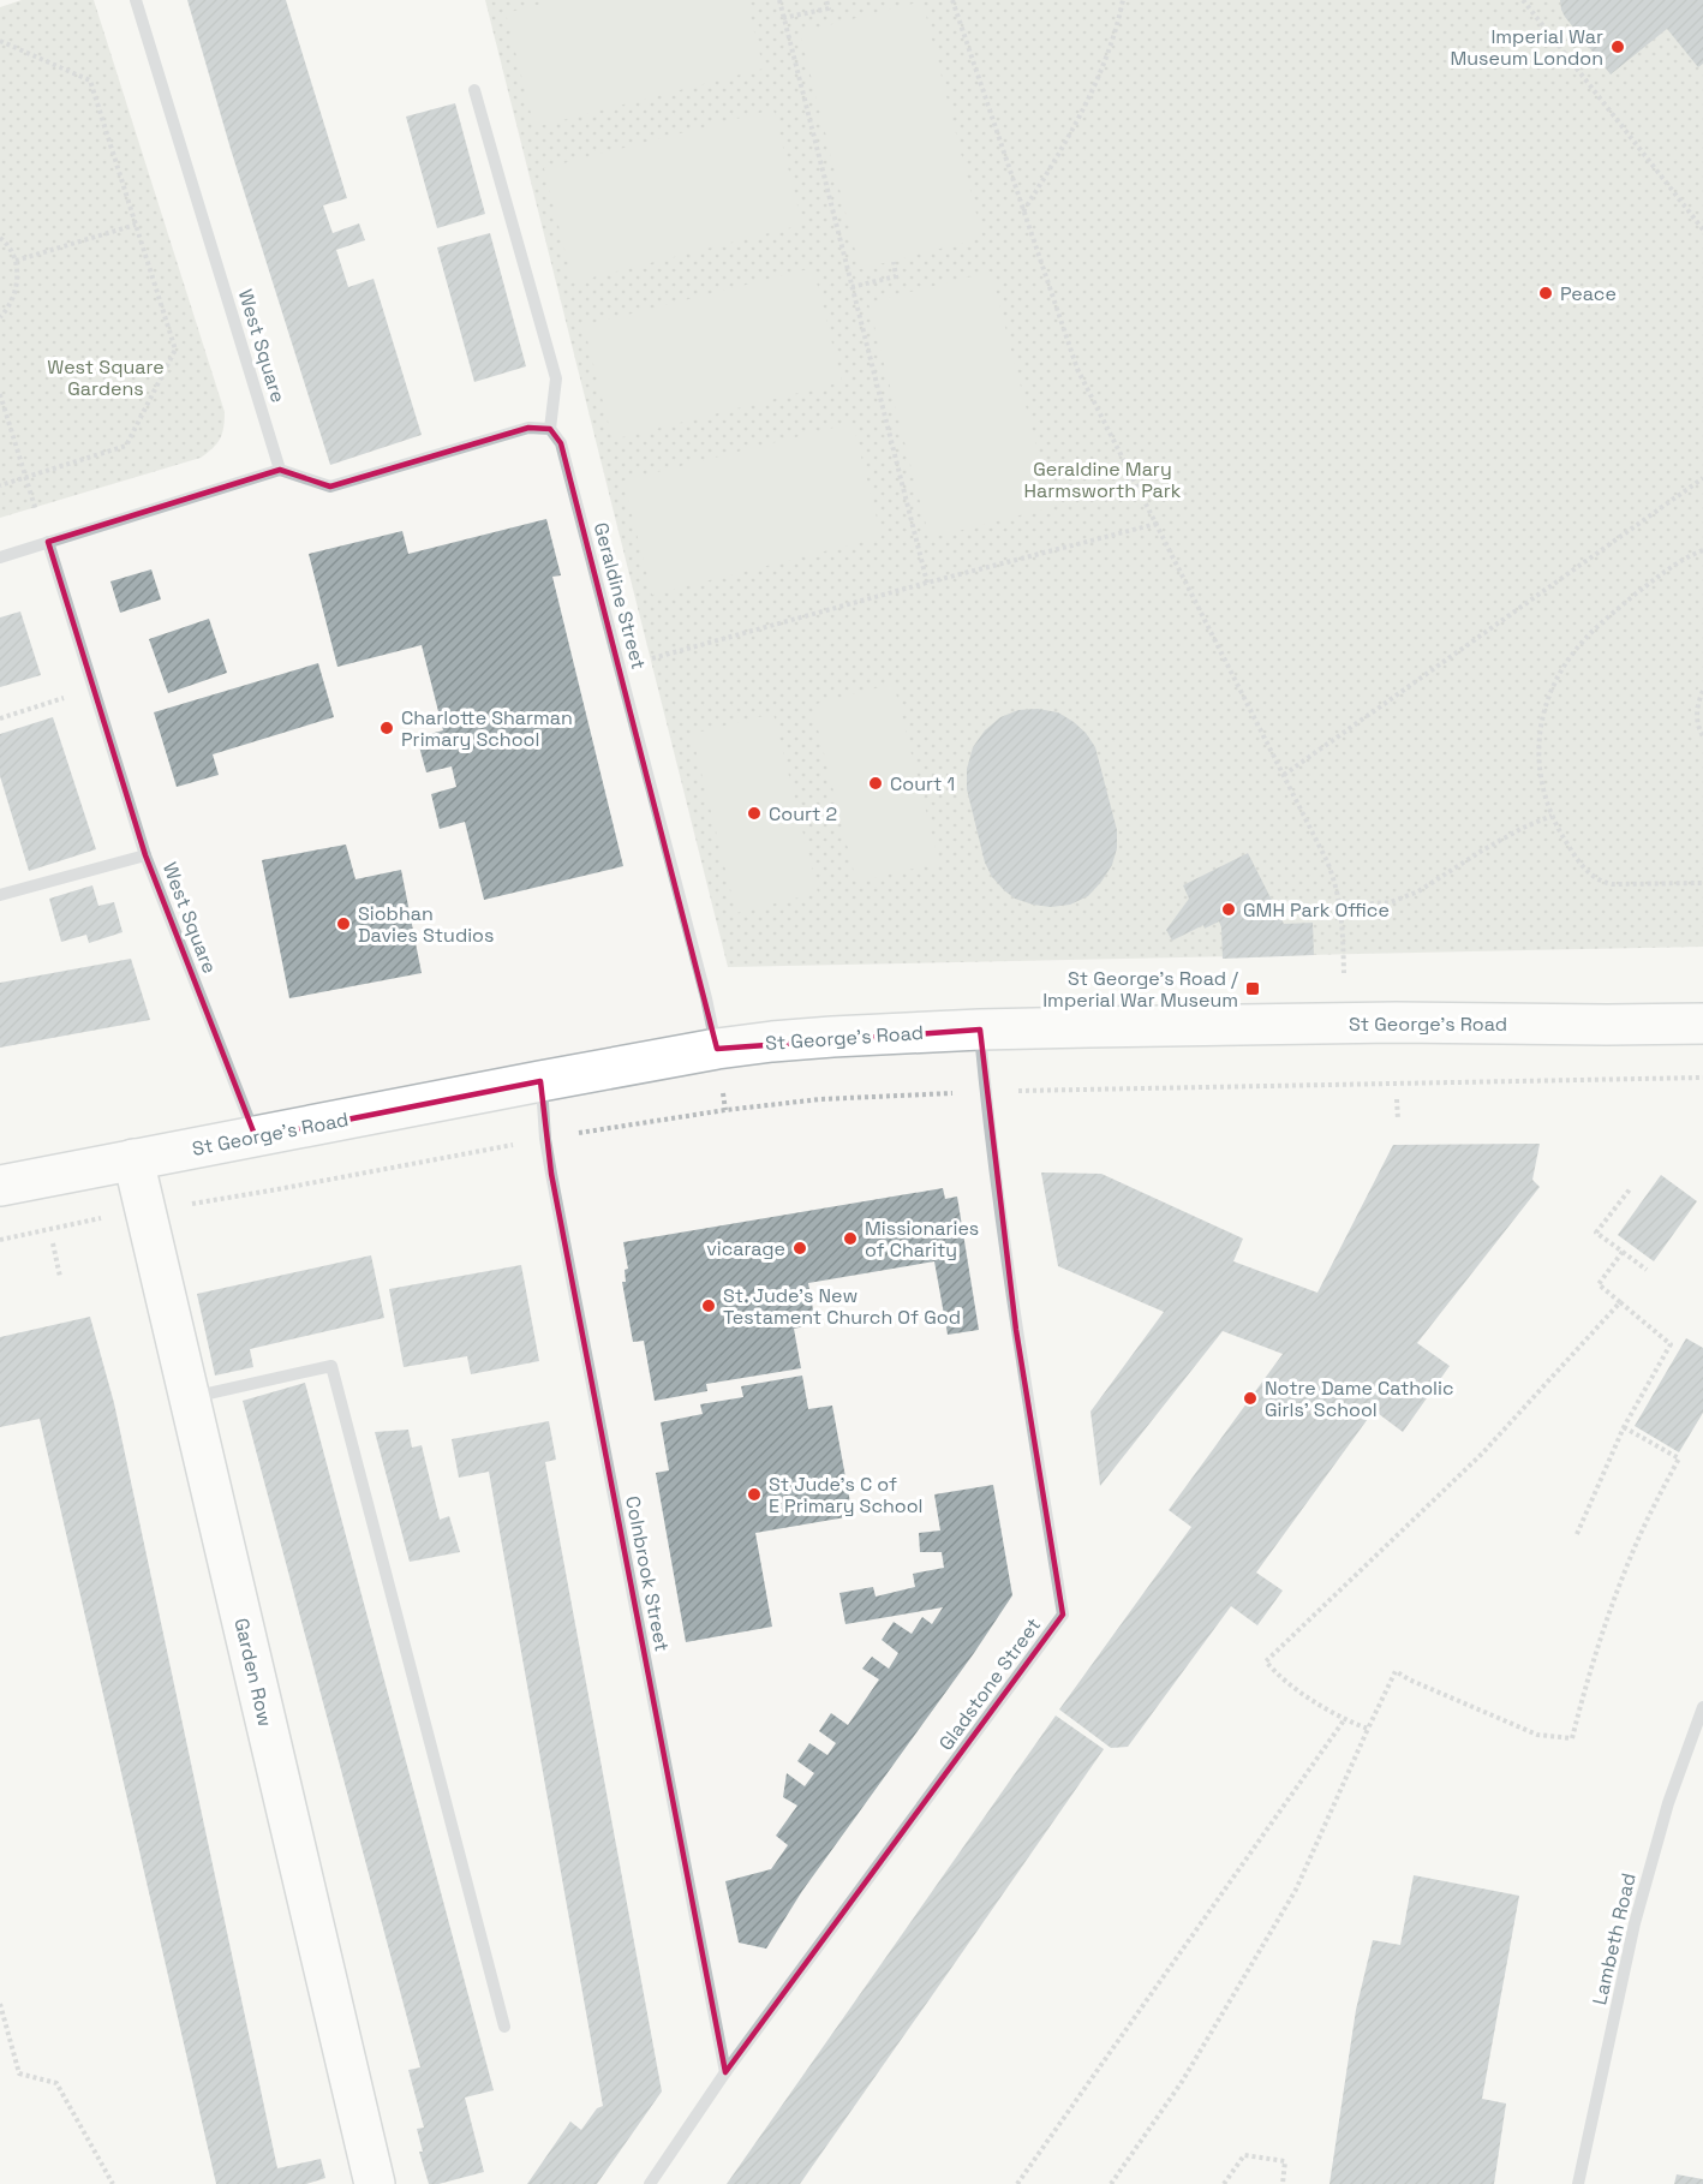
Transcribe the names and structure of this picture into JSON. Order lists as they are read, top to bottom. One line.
{"streets":{"main road":["St George's Road","Garden Row"],"street":["West Square","Geraldine Street","Colnbrook Street","Gladstone Street","Lambeth Road"]},"crossings":[["West Square","St George's Road"],["Geraldine Street","St George's Road"],["St George's Road","Colnbrook Street"],["St George's Road","Garden Row"],["St George's Road","Gladstone Street"],["Colnbrook Street","Gladstone Street"]],"parks":["West Square Gardens","Geraldine Mary Harmsworth Park"],"places":{"other":["Imperial War Museum London","Peace","Charlotte Sharman Primary School","Court 1","Court 2","GMH Park Office","Siobhan Davies Studios","Missionaries of Charity","vicarage","St. Jude's New Testament Church Of God","Notre Dame Catholic Girls' School","St Jude's C of E Primary School"],"transit":["St George's Road / Imperial War Museum"]}}
